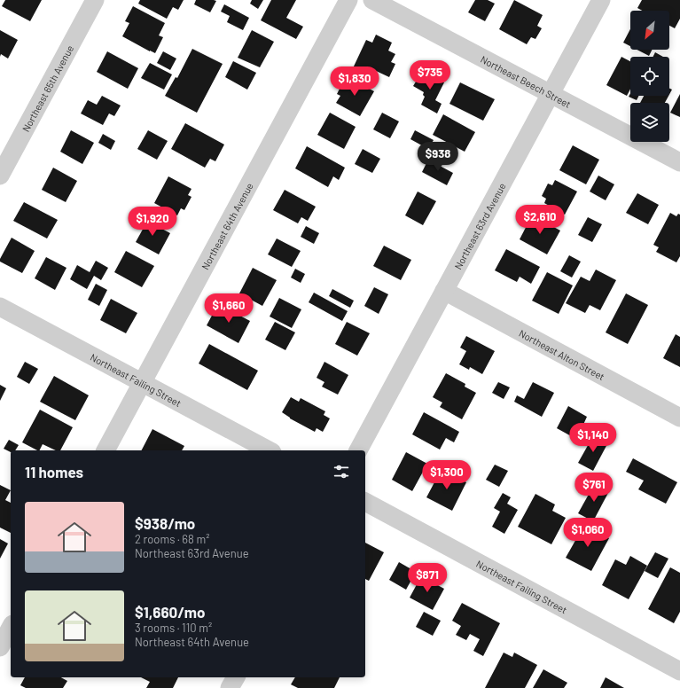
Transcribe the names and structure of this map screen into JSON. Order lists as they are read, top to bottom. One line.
{"streets":{"street":["Northeast Beech Street","Northeast 65th Avenue","Northeast 64th Avenue","Northeast 63rd Avenue","Northeast Alton Street","Northeast Failing Street"]},"crossings":[["Northeast Beech Street","Northeast 63rd Avenue"],["Northeast 64th Avenue","Northeast Failing Street"],["Northeast 63rd Avenue","Northeast Alton Street"]],"north":"bottom left","page":{"price":["$735","$1,830","$938","$2,610","$1,920","$1,660","$1,140","$1,300","$761","$1,060","$871"],"heading":"11 homes","list":[{"name":"$938/mo","note":"2 rooms · 68 m² · Northeast 63rd Avenue"},{"name":"$1,660/mo","note":"3 rooms · 110 m² · Northeast 64th Avenue"}]}}
